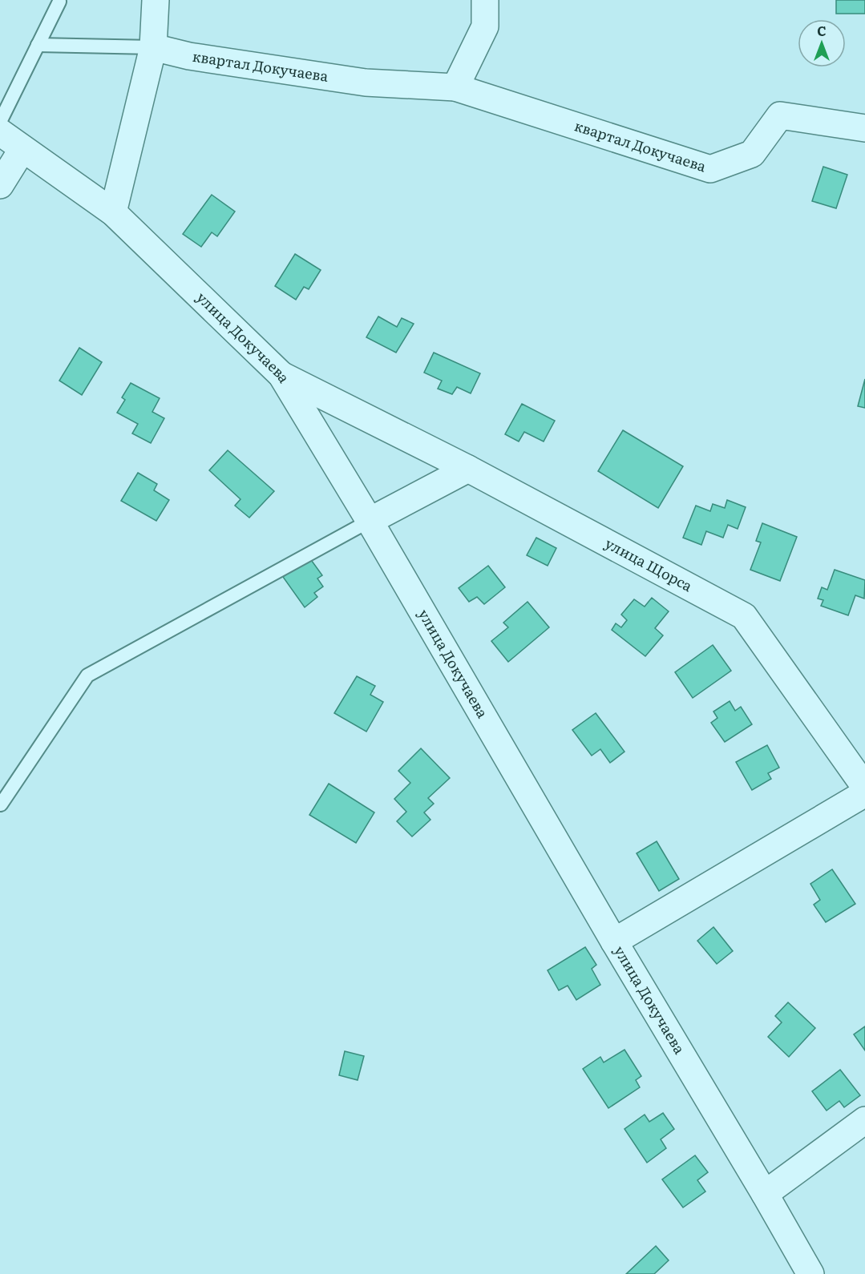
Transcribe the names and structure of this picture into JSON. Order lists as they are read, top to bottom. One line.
{"streets":{"street":["квартал Докучаева","улица Докучаева","улица Щорса"]},"crossings":[["улица Докучаева","улица Щорса"]],"north":"top"}
